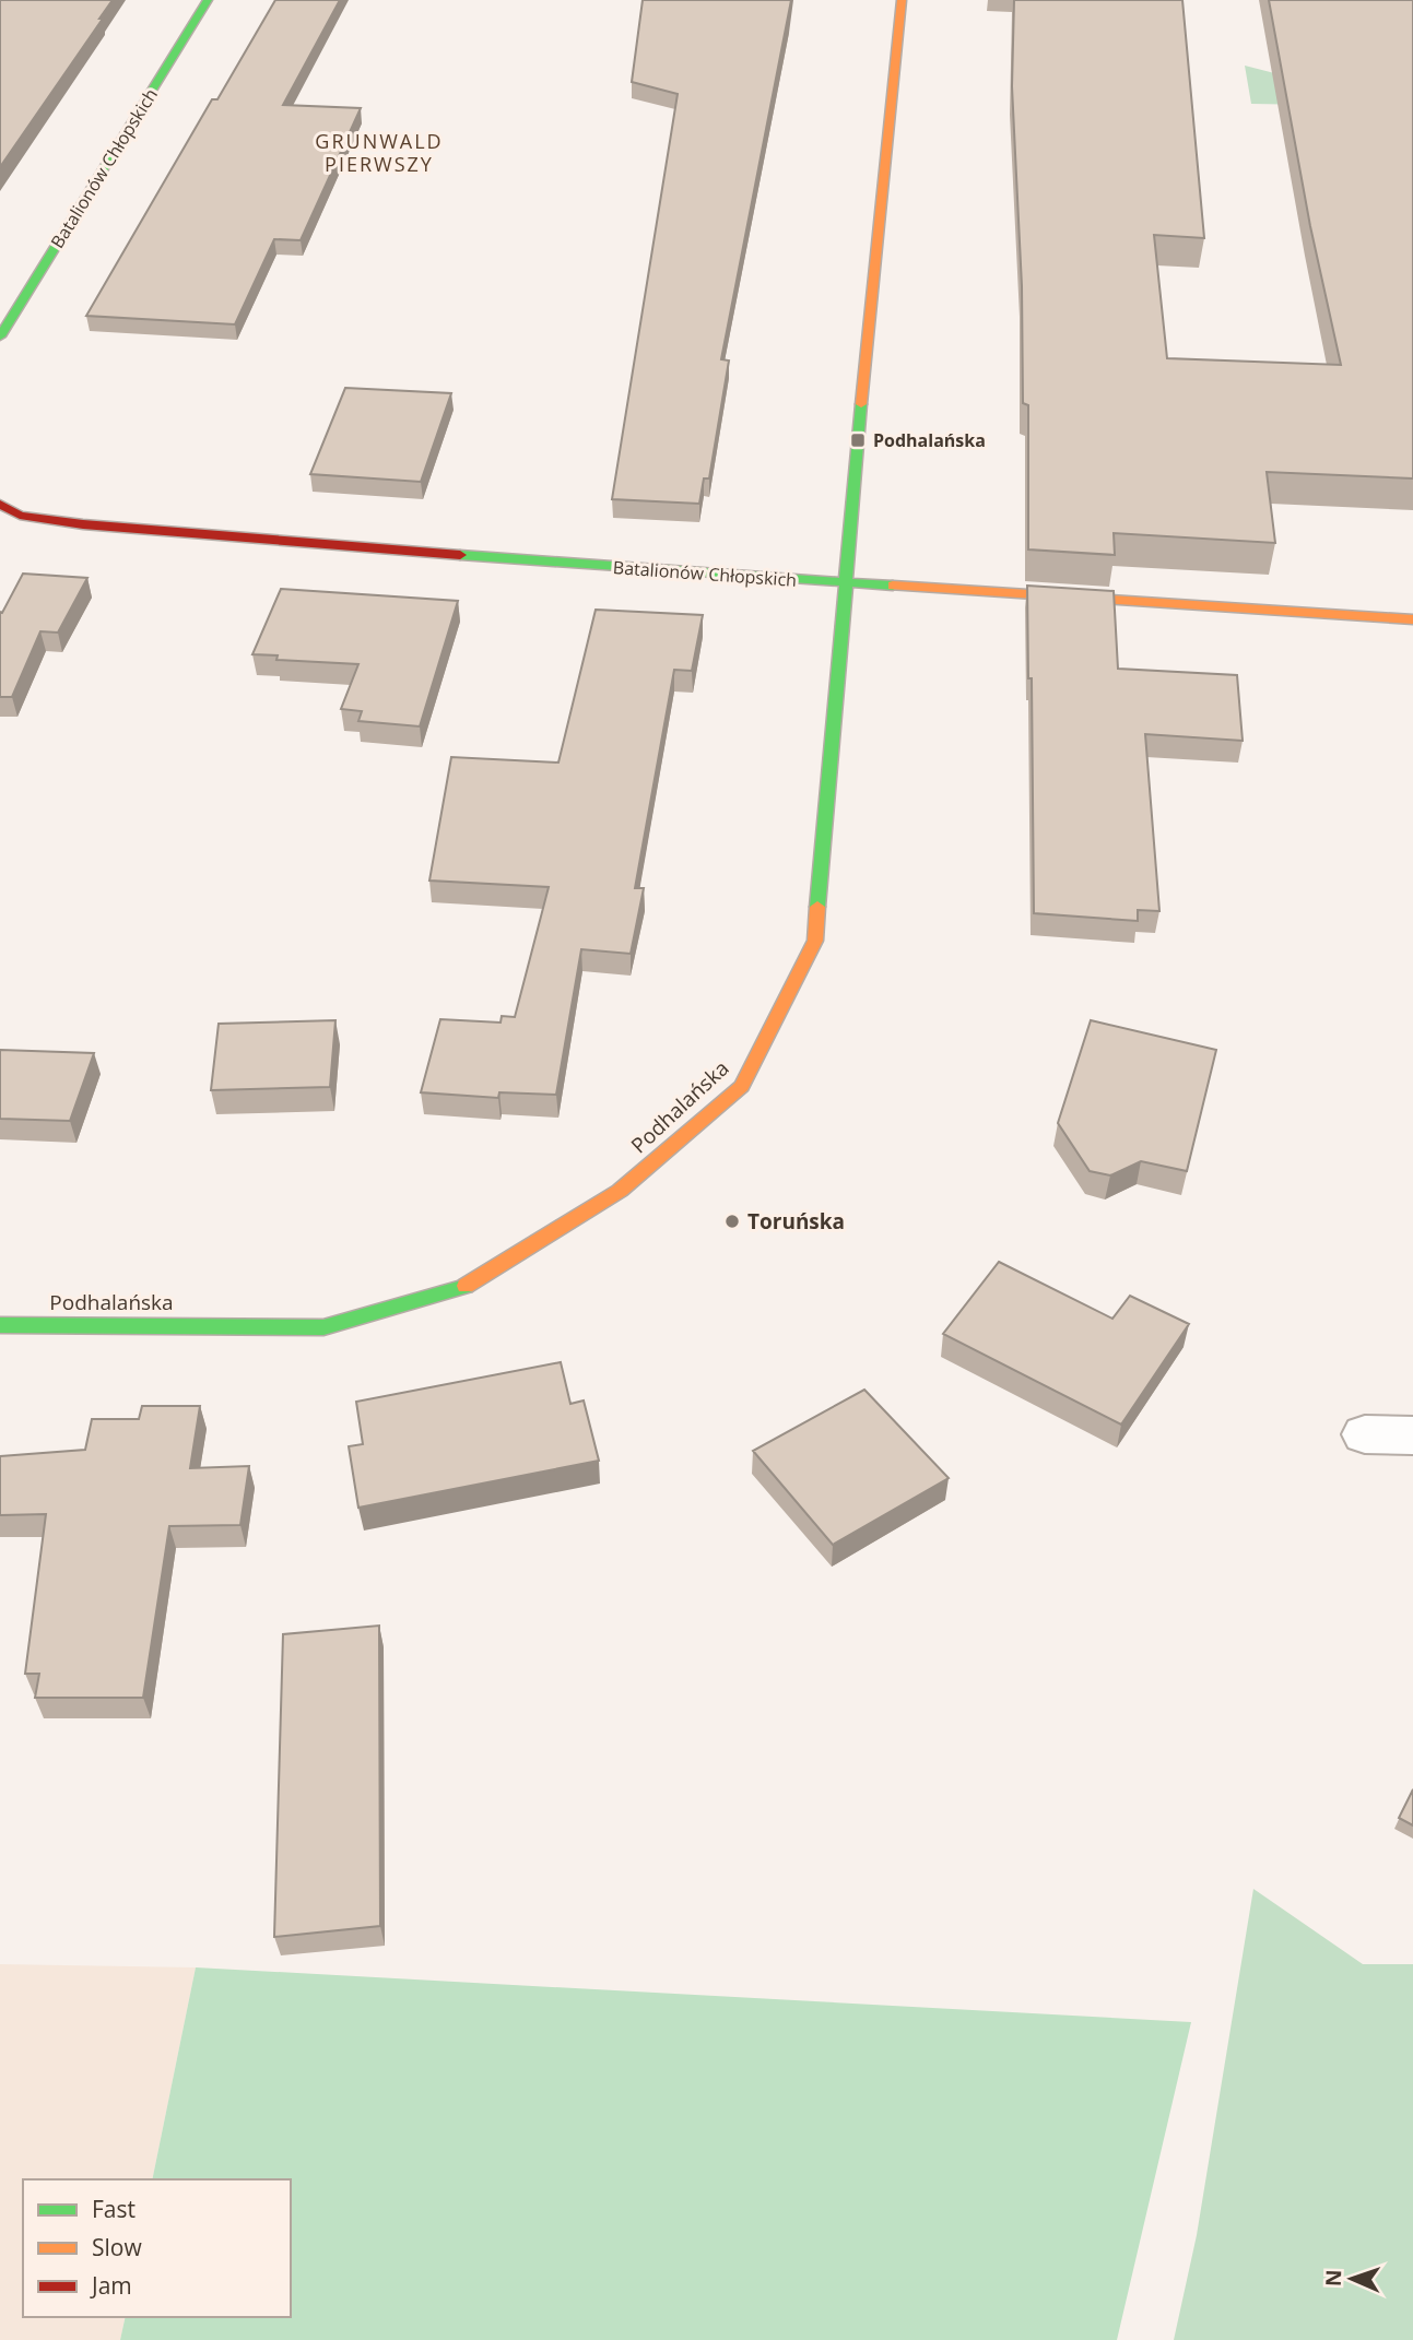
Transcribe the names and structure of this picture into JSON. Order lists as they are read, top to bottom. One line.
{"streets":{"street":["Batalionów Chłopskich","Podhalańska"]},"crossings":[["Batalionów Chłopskich","Podhalańska"]],"districts":["GRUNWALD PIERWSZY"],"places":{"transit":["Podhalańska"],"other":["Toruńska"]},"legend":["Fast","Slow","Jam"],"north":"left"}
